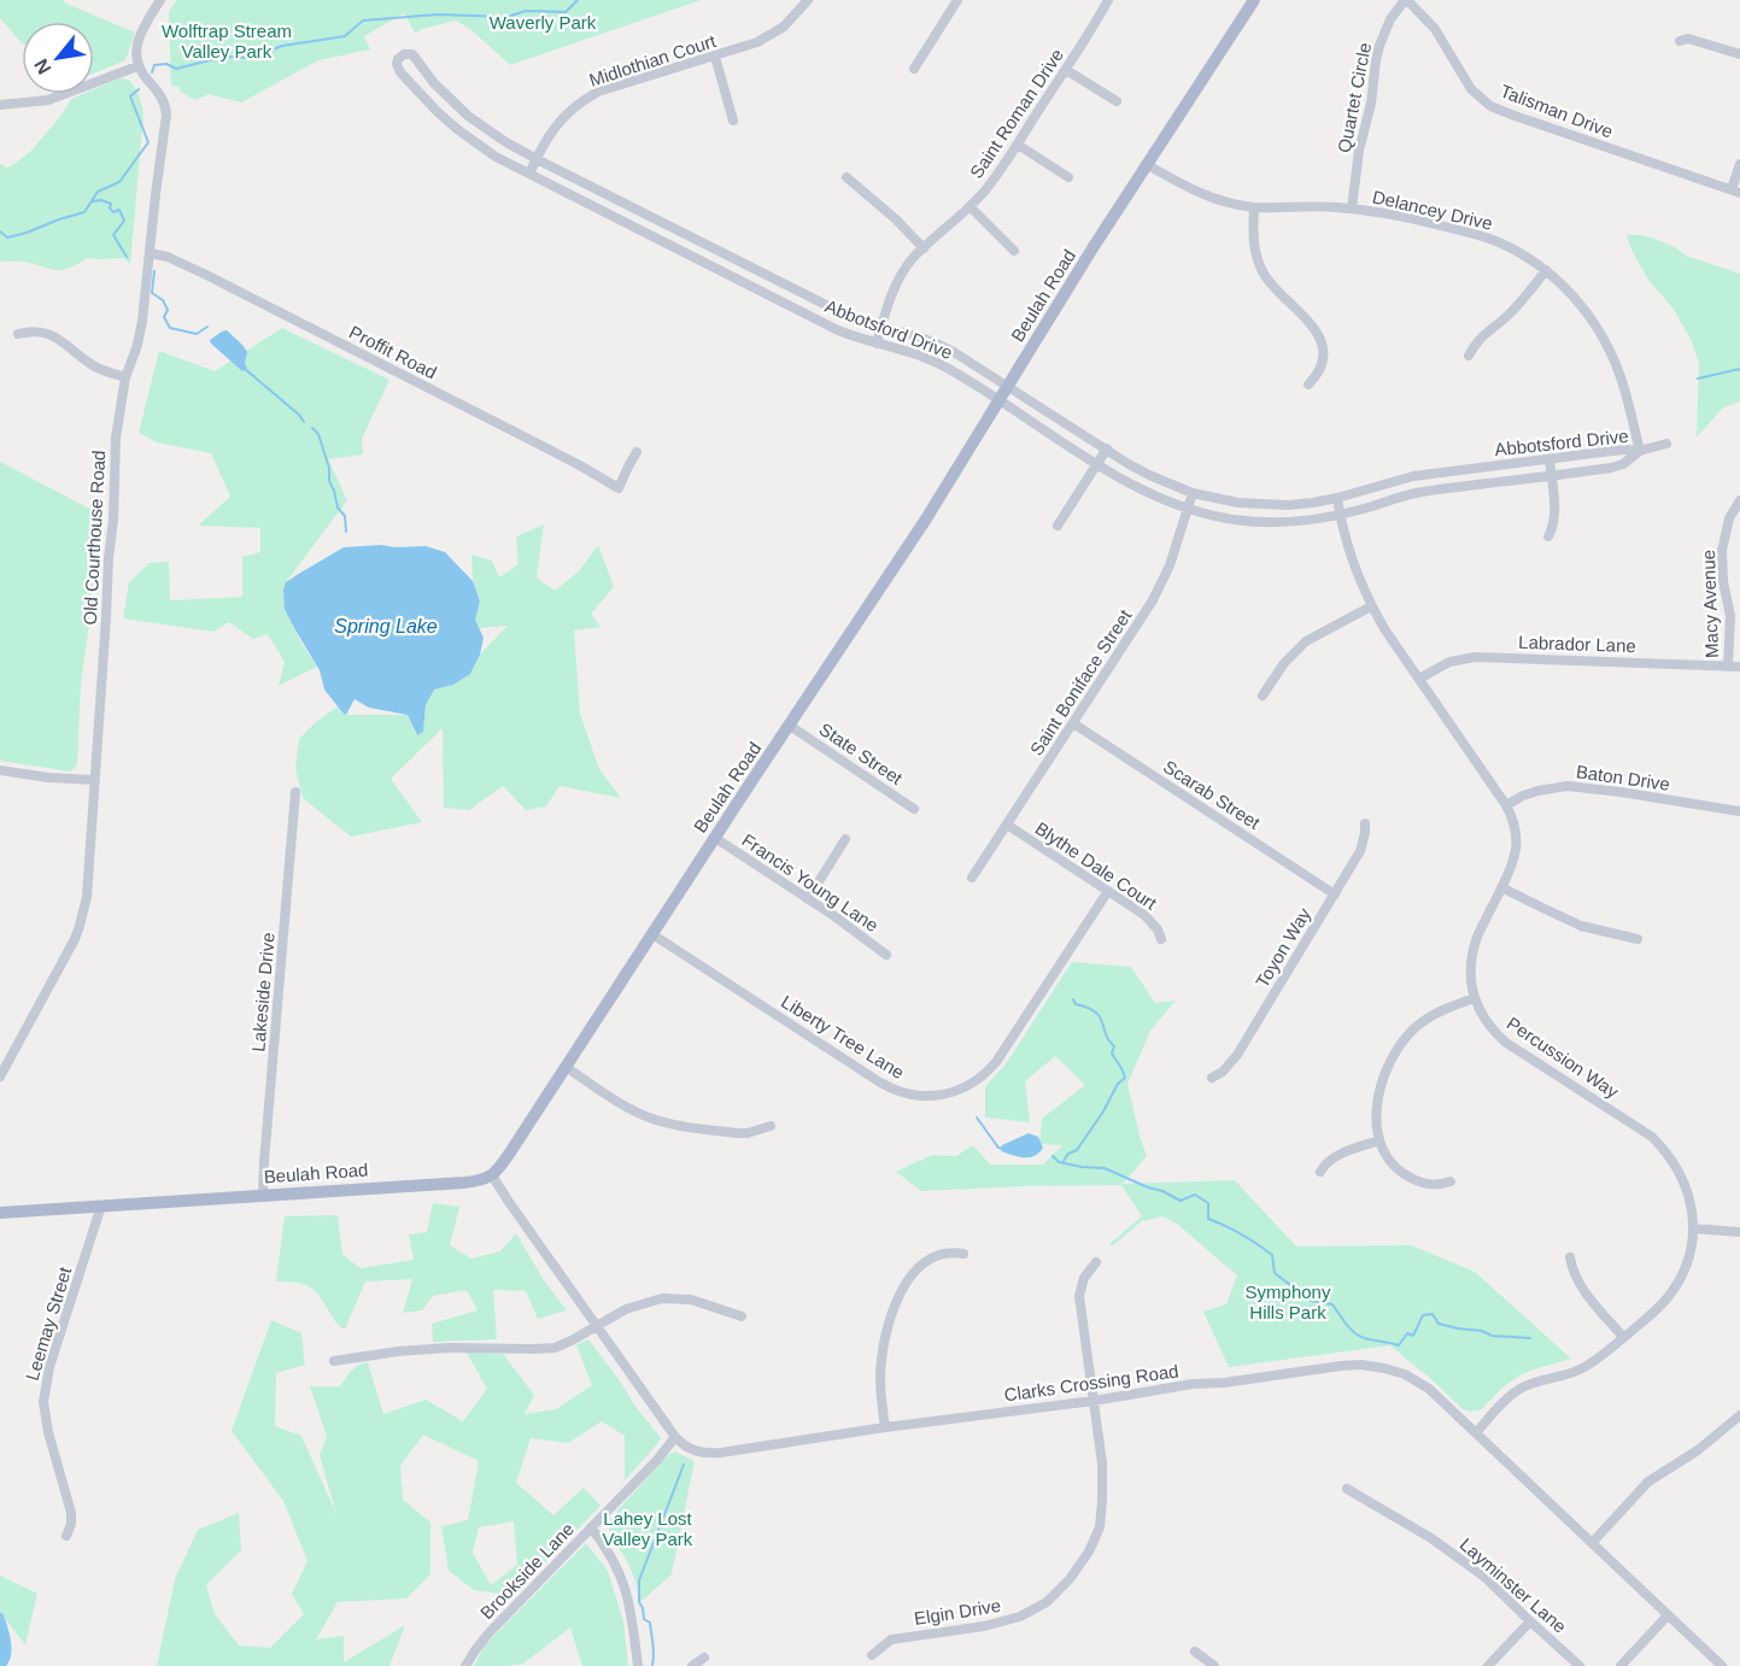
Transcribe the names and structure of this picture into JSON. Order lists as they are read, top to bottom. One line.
{"streets":{"main road":["Beulah Road"],"street":["Midlothian Court","Quartet Circle","Talisman Drive","Saint Roman Drive","Delancey Drive","Abbotsford Drive","Proffit Road","Old Courthouse Road","Macy Avenue","Labrador Lane","Saint Boniface Street","State Street","Baton Drive","Scarab Street","Blythe Dale Court","Francis Young Lane","Toyon Way","Lakeside Drive","Liberty Tree Lane","Percussion Way","Leemay Street","Clarks Crossing Road","Brookside Lane","Layminster Lane","Elgin Drive"]},"crossings":[["Midlothian Court","Abbotsford Drive"],["Quartet Circle","Talisman Drive"],["Quartet Circle","Delancey Drive"],["Saint Roman Drive","Abbotsford Drive"],["Delancey Drive","Beulah Road"],["Delancey Drive","Abbotsford Drive"],["Beulah Road","Abbotsford Drive"],["Beulah Road","State Street"],["Beulah Road","Francis Young Lane"],["Beulah Road","Lakeside Drive"],["Beulah Road","Liberty Tree Lane"],["Beulah Road","Leemay Street"],["Beulah Road","Clarks Crossing Road"],["Abbotsford Drive","Saint Boniface Street"],["Abbotsford Drive","Percussion Way"],["Proffit Road","Old Courthouse Road"],["Macy Avenue","Labrador Lane"],["Labrador Lane","Percussion Way"],["Saint Boniface Street","Scarab Street"],["Saint Boniface Street","Blythe Dale Court"],["Baton Drive","Percussion Way"],["Scarab Street","Toyon Way"],["Blythe Dale Court","Liberty Tree Lane"],["Percussion Way","Clarks Crossing Road"],["Clarks Crossing Road","Brookside Lane"],["Clarks Crossing Road","Elgin Drive"]],"water":["Spring Lake"],"parks":["Waverly Park","Wolftrap Stream Valley Park","Symphony Hills Park","Lahey Lost Valley Park"],"north":"bottom left"}
